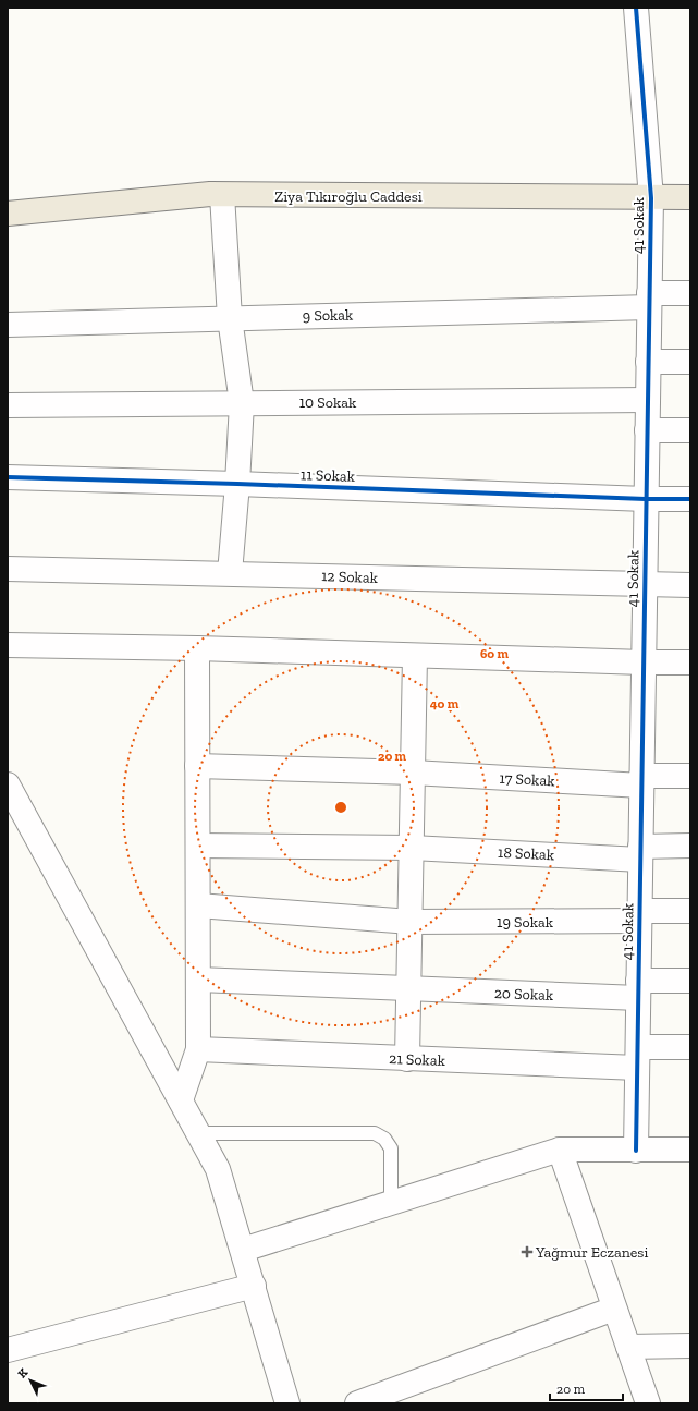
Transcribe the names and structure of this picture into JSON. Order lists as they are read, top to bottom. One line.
{"streets":{"main road":["Ziya Tıkıroğlu Caddesi"],"street":["41 Sokak","9 Sokak","10 Sokak","11 Sokak","12 Sokak","17 Sokak","18 Sokak","19 Sokak","20 Sokak","21 Sokak"]},"crossings":[["Ziya Tıkıroğlu Caddesi","41 Sokak"],["41 Sokak","9 Sokak"],["41 Sokak","10 Sokak"],["41 Sokak","11 Sokak"],["41 Sokak","12 Sokak"],["41 Sokak","17 Sokak"],["41 Sokak","18 Sokak"],["41 Sokak","19 Sokak"],["41 Sokak","20 Sokak"],["41 Sokak","21 Sokak"]],"places":{"health":["Yağmur Eczanesi"]},"scale_bar":"20 m","north":"top left","rings":["60 m","40 m","20 m"]}
